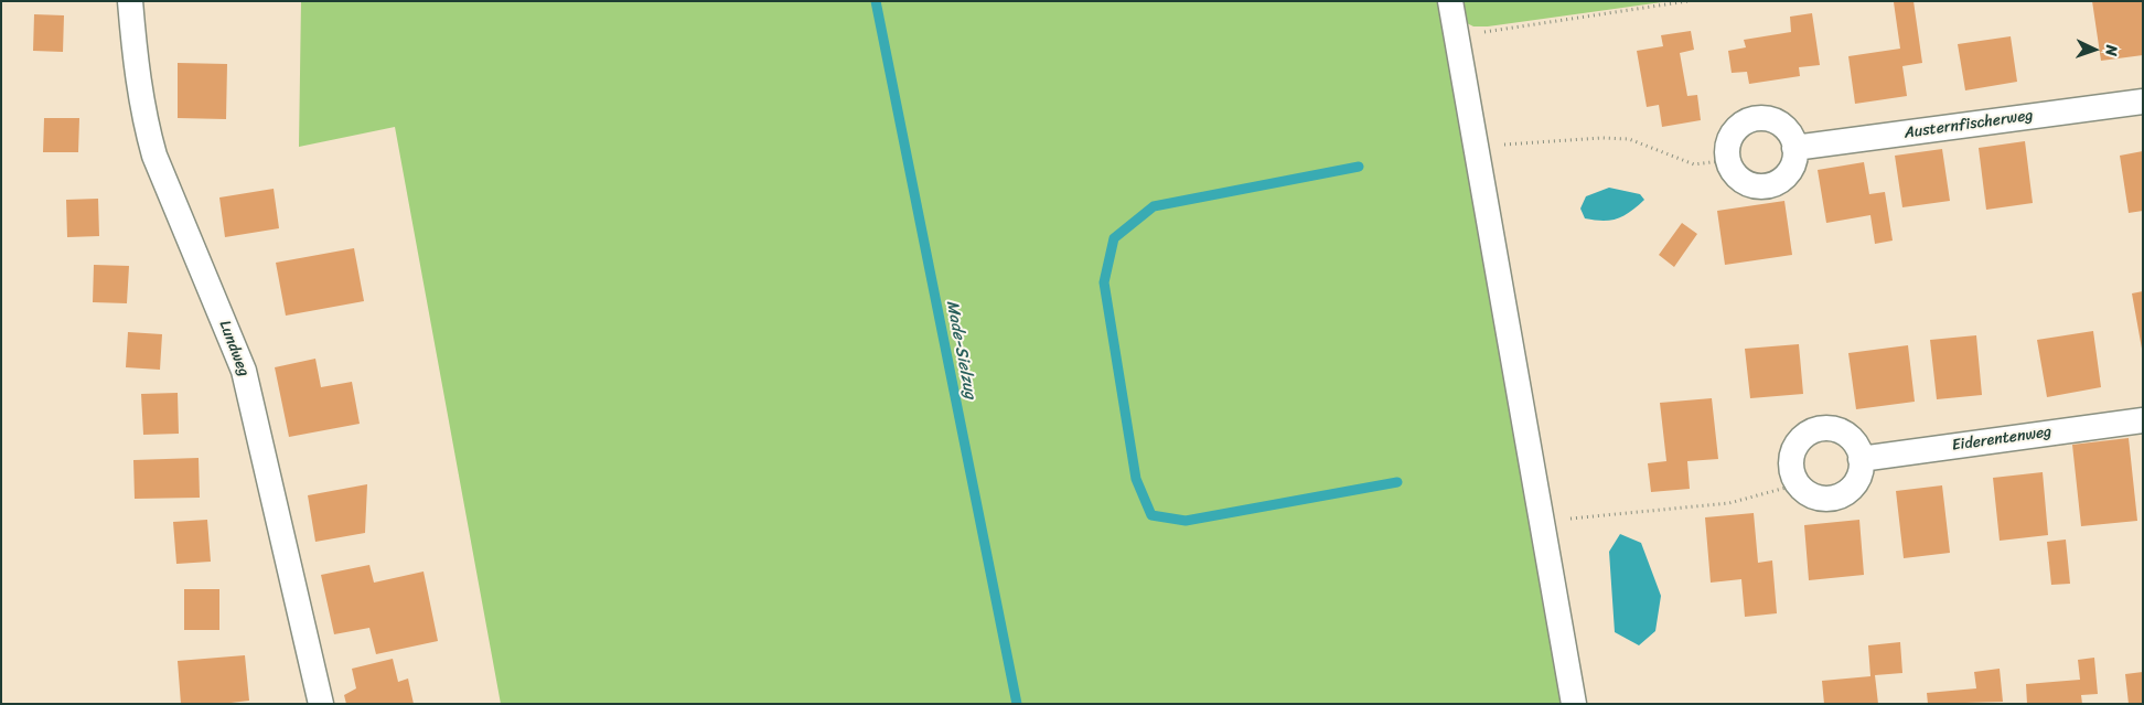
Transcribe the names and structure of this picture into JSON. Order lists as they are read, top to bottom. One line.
{"streets":{"street":["Austernfischerweg","Lundweg","Eiderentenweg"]},"water":["Made-Sielzug"],"north":"right"}
